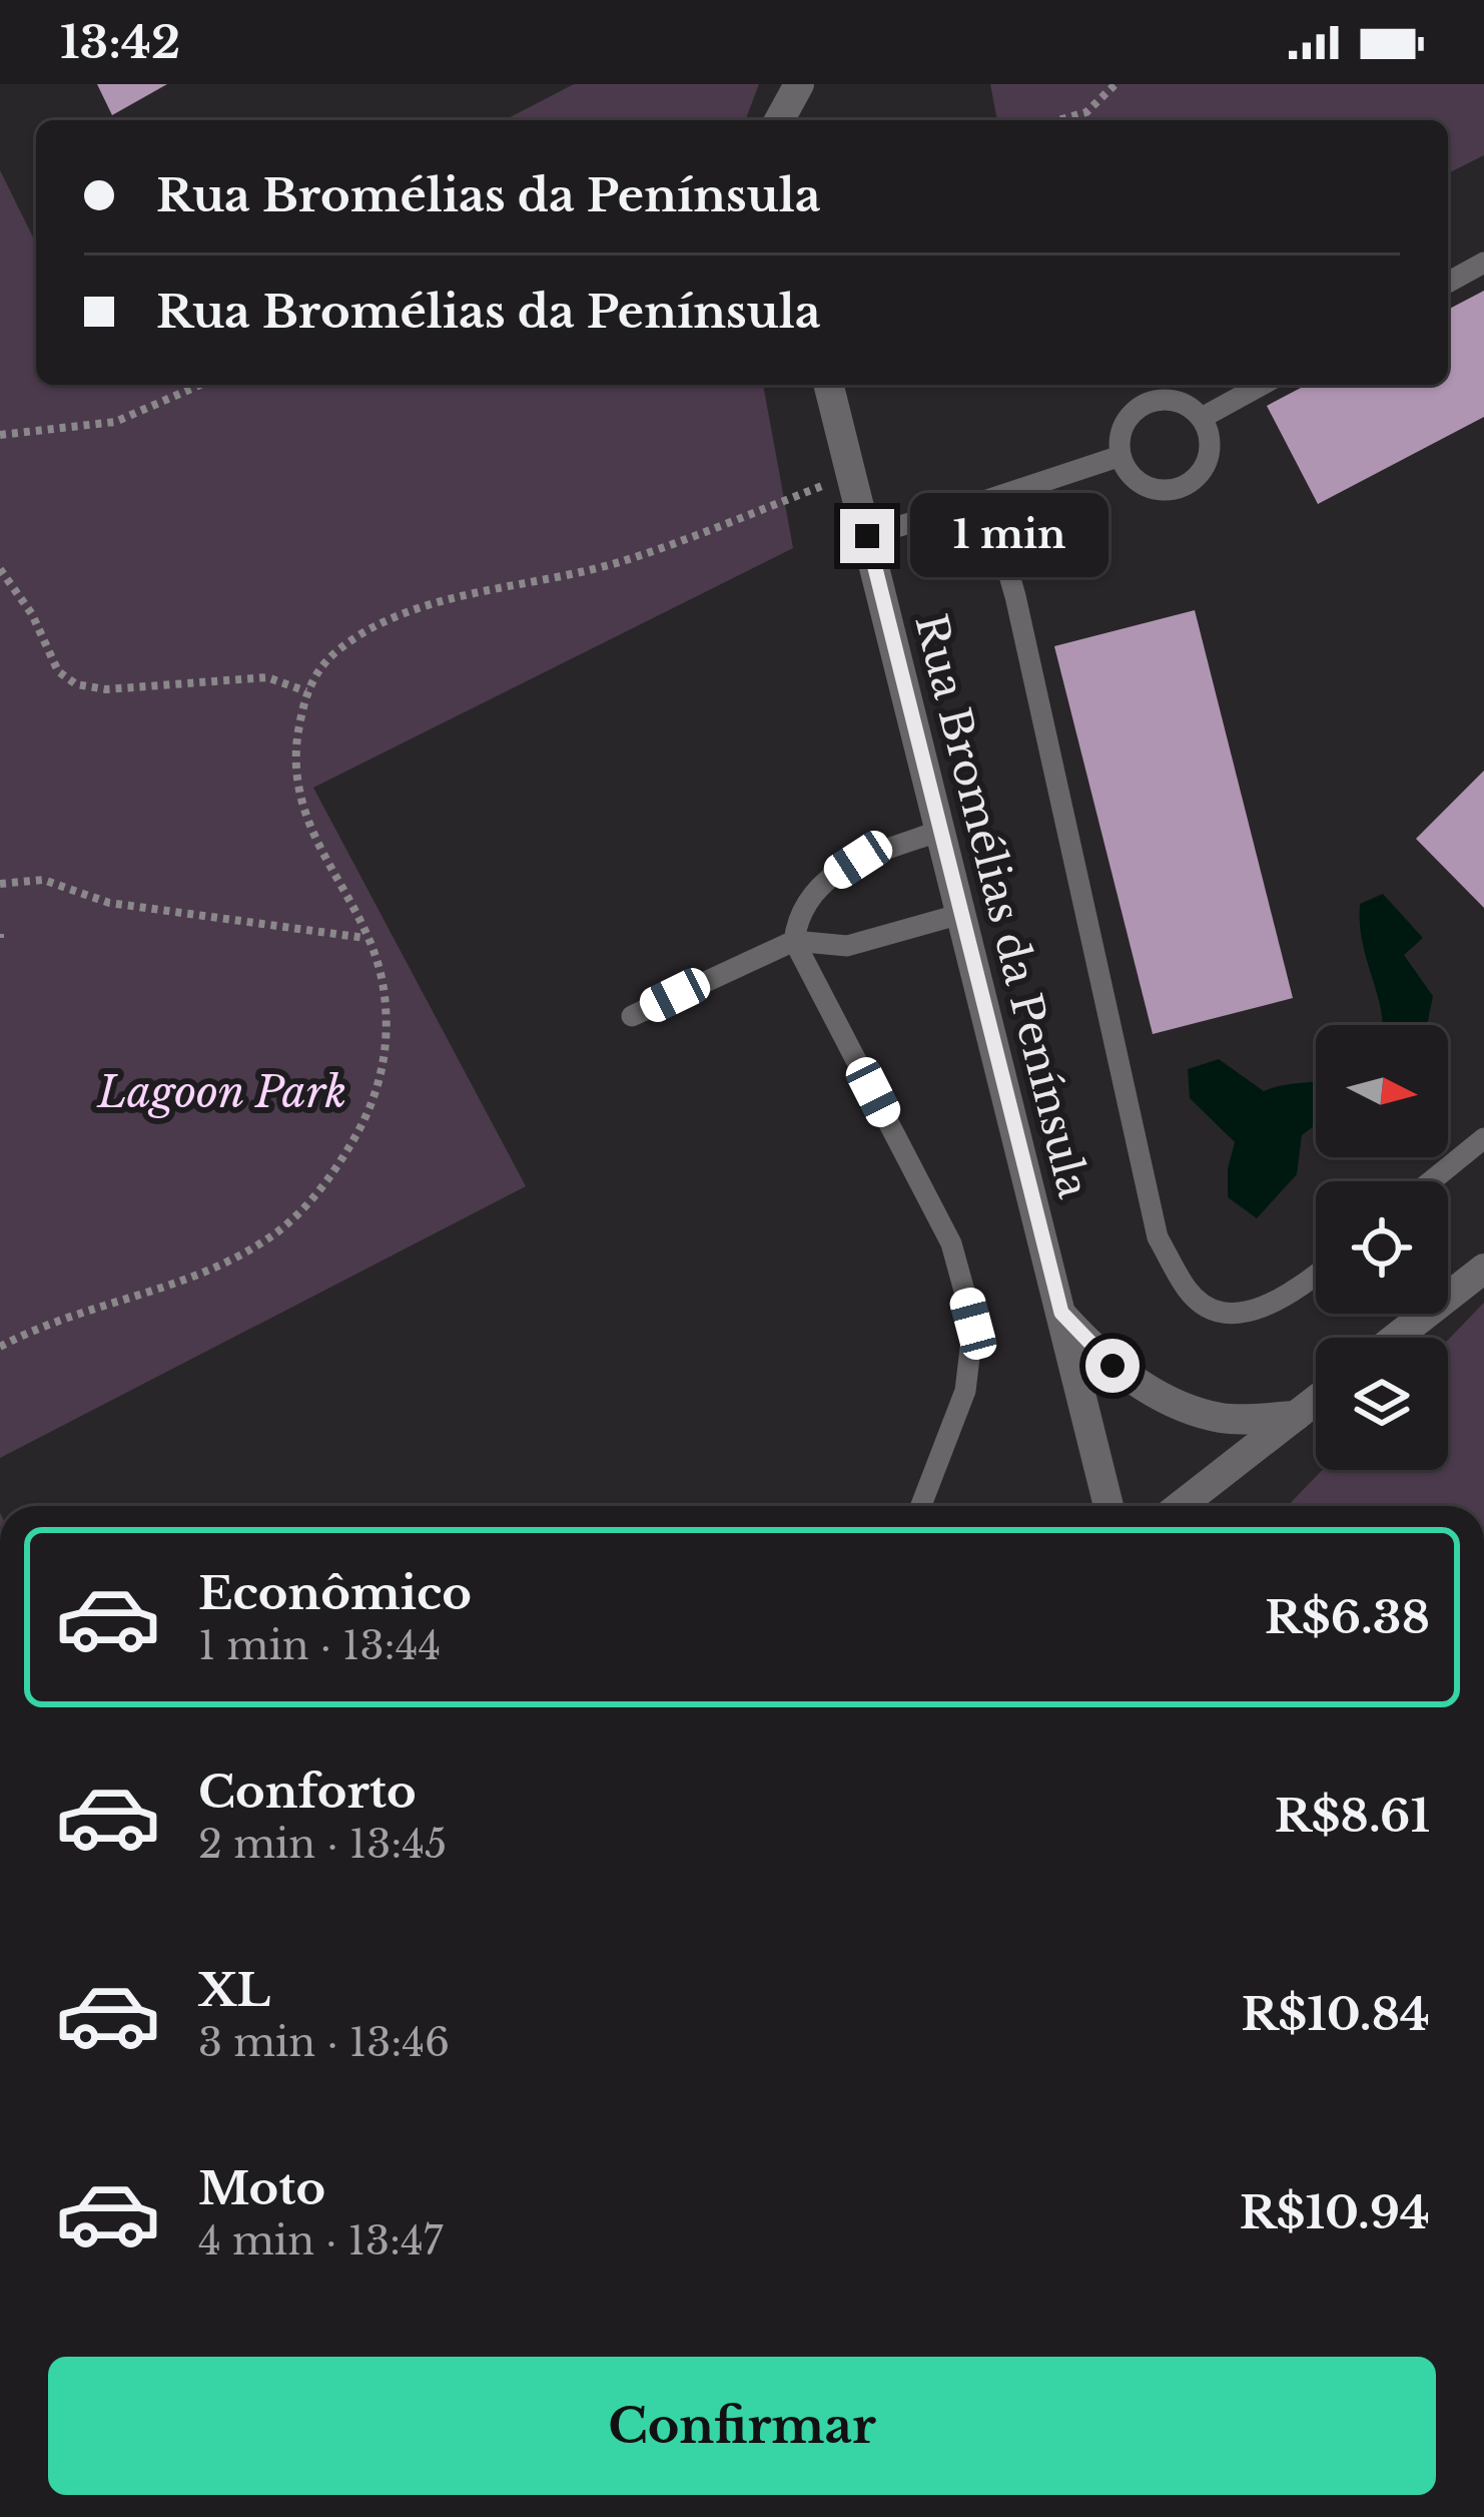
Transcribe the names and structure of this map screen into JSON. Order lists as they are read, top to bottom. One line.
{"streets":{"street":["Rua Bromélias da Península"]},"parks":["Lagoon Park"],"north":"right","page":{"status":"13:42","banner":["Rua Bromélias da Península","Rua Bromélias da Península"],"bubble":"1 min","list":[{"name":"Econômico","note":"1 min · 13:44","value":"R$6.38"},{"name":"Conforto","note":"2 min · 13:45","value":"R$8.61"},{"name":"XL","note":"3 min · 13:46","value":"R$10.84"},{"name":"Moto","note":"4 min · 13:47","value":"R$10.94"}],"buttons":"Confirmar"}}
